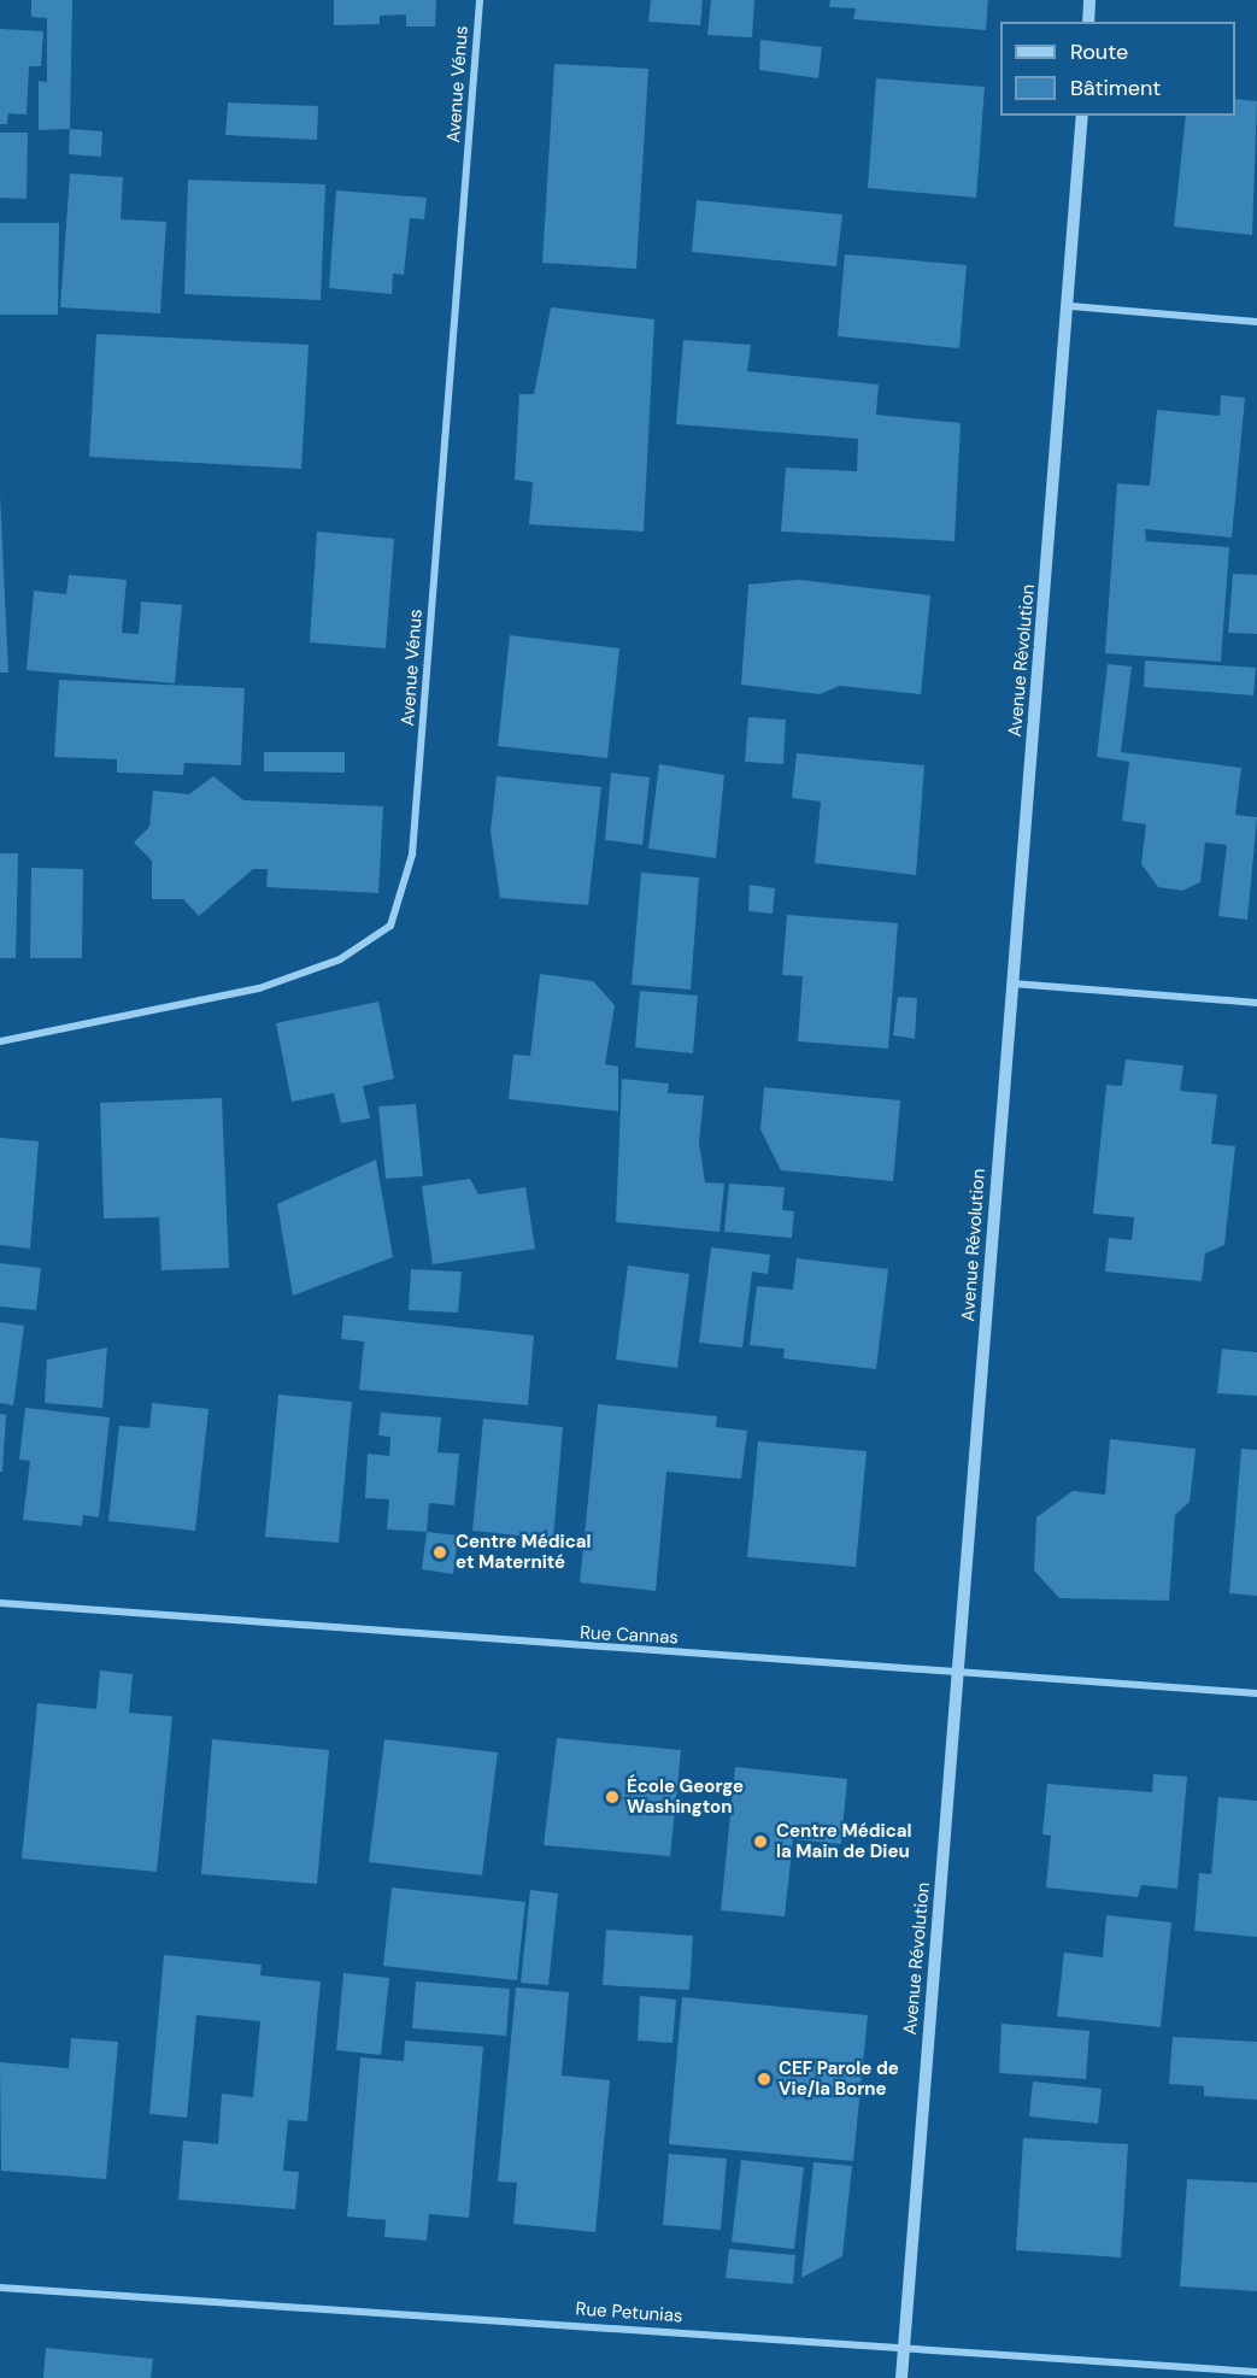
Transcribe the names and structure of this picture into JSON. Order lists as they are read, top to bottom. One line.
{"streets":{"street":["Avenue Vénus","Avenue Révolution","Rue Cannas","Rue Petunias"]},"crossings":[["Avenue Révolution","Rue Cannas"],["Avenue Révolution","Rue Petunias"]],"places":["Centre Médical et Maternité","École George Washington","Centre Médical la Main de Dieu","CEF Parole de Vie/la Borne"],"legend":["Route","Bâtiment"]}
